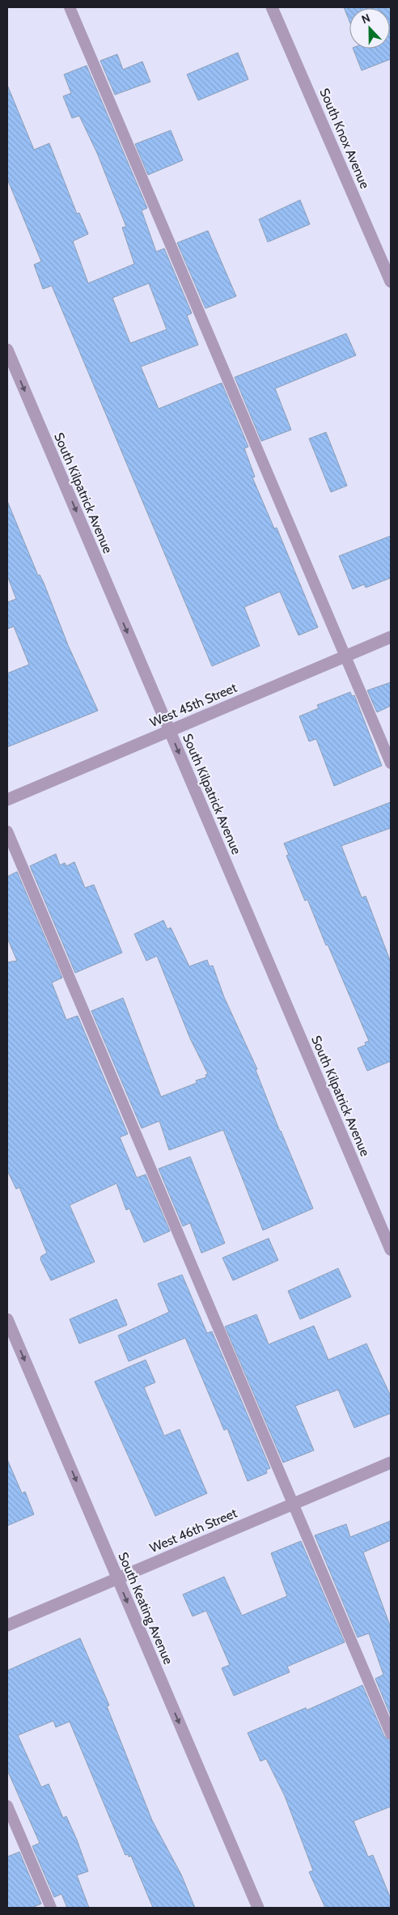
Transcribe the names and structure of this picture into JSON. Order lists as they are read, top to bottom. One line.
{"streets":{"street":["South Knox Avenue","South Kilpatrick Avenue","West 45th Street","West 46th Street","South Keating Avenue"]},"crossings":[["South Kilpatrick Avenue","West 45th Street"],["West 46th Street","South Keating Avenue"]],"one_way":["South Kilpatrick Avenue","South Keating Avenue"],"north":"top"}
